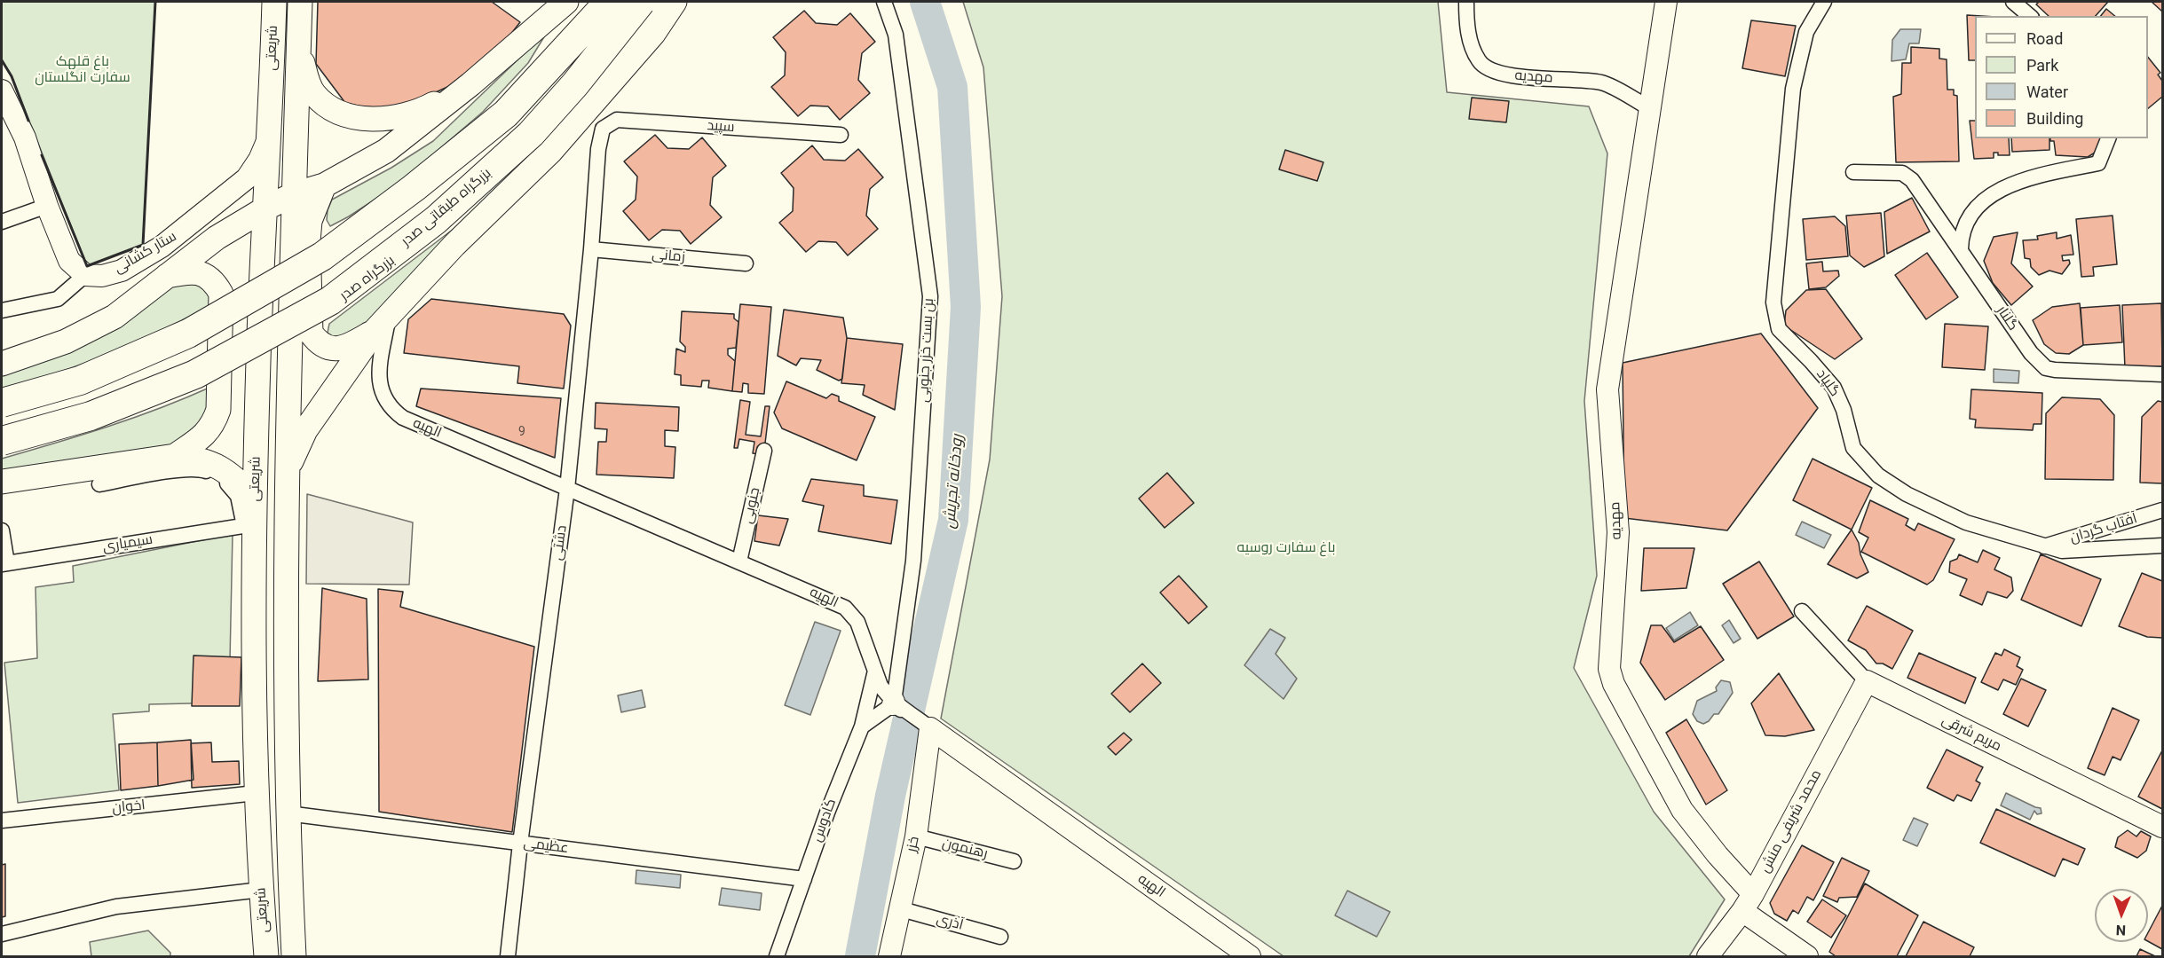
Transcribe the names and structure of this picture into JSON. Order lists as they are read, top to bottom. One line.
{"streets":{"highway":["بزرگراه طبقاتی صدر","بزرگراه صدر"],"main road":["شریعتی"],"street":["مهدیه","سپید","ستار کشانی","زمانی","گلنار","بن بست خزر جنوبی","گلپاد","الهیه","جنوبی","آفتاب گردان","دشتی","سیمیاری","مریم شرقی","اخوان","کادوس","محمد شریفی منش","خزر","عظیمی","رهنمون","آذری"]},"crossings":[["شریعتی","ستار کشانی"],["شریعتی","سیمیاری"],["شریعتی","اخوان"],["شریعتی","عظیمی"],["مهدیه","محمد شریفی منش"],["سپید","دشتی"],["زمانی","دشتی"],["بن بست خزر جنوبی","الهیه"],["گلپاد","آفتاب گردان"],["الهیه","جنوبی"],["الهیه","دشتی"],["الهیه","کادوس"],["الهیه","خزر"],["دشتی","عظیمی"],["مریم شرقی","محمد شریفی منش"],["کادوس","عظیمی"],["خزر","رهنمون"],["خزر","آذری"]],"water":["رودخانه تجریش"],"parks":["باغ قلهک سفارت انگلستان","باغ سفارت روسیه"],"house_numbers":["9"],"legend":["Road","Park","Water","Building"],"north":"bottom"}
